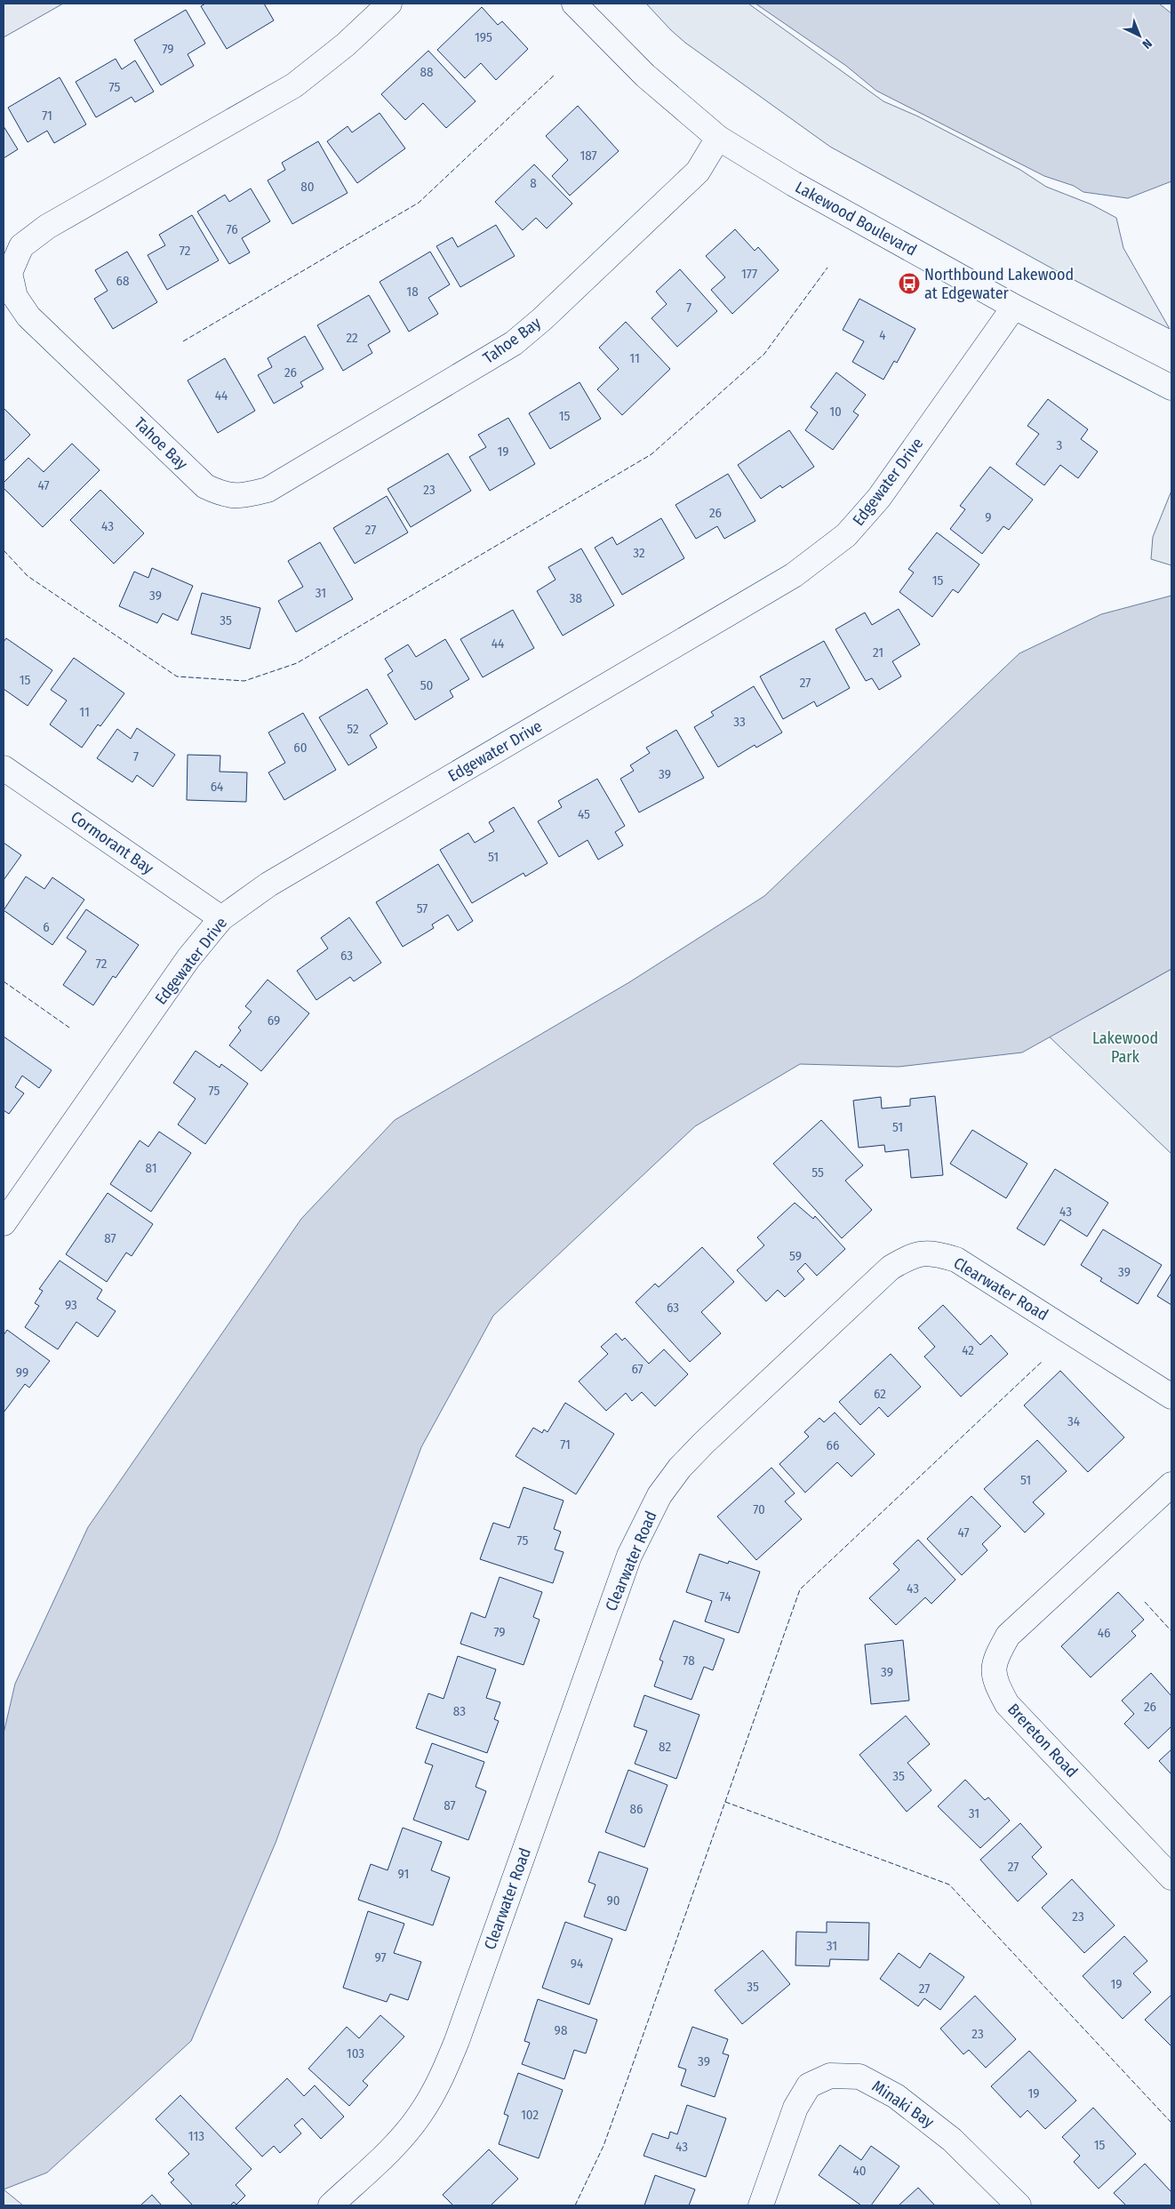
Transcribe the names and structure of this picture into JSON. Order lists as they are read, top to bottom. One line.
{"streets":{"street":["Lakewood Boulevard","Tahoe Bay","Edgewater Drive","Cormorant Bay","Clearwater Road","Brereton Road","Minaki Bay"]},"crossings":[["Lakewood Boulevard","Tahoe Bay"],["Lakewood Boulevard","Edgewater Drive"],["Edgewater Drive","Cormorant Bay"]],"parks":["Lakewood Park"],"places":{"bus stop":["Northbound Lakewood at Edgewater"]},"house_numbers":["195","79","88","75","71","187","8","80","76","72","177","68","18","7","4","22","11","26","44","10","15","3","19","47","23","26","9","43","27","32","15","31","39","38","35","44","21","15","27","50","11","33","52","60","7","39","64","45","51","57","6","63","72","69","75","51","81","55","43","87","59","39","93","63","42","67","99","62","34","71","66","51","70","47","75","43","74","79","46","78","39","26","83","82","35","87","86","31","27","91","90","23","31","97","94","19","35","27","98","23","103","39","19","102","113","15","43","40"],"north":"bottom right"}
